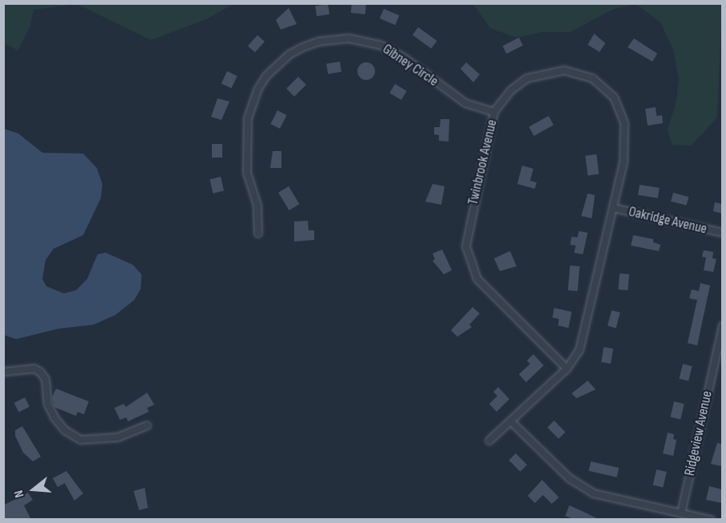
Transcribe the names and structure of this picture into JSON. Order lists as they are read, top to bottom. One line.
{"streets":{"street":["Gibney Circle","Twinbrook Avenue","Oakridge Avenue","Ridgeview Avenue"]},"crossings":[["Gibney Circle","Twinbrook Avenue"],["Twinbrook Avenue","Oakridge Avenue"]],"north":"left"}
